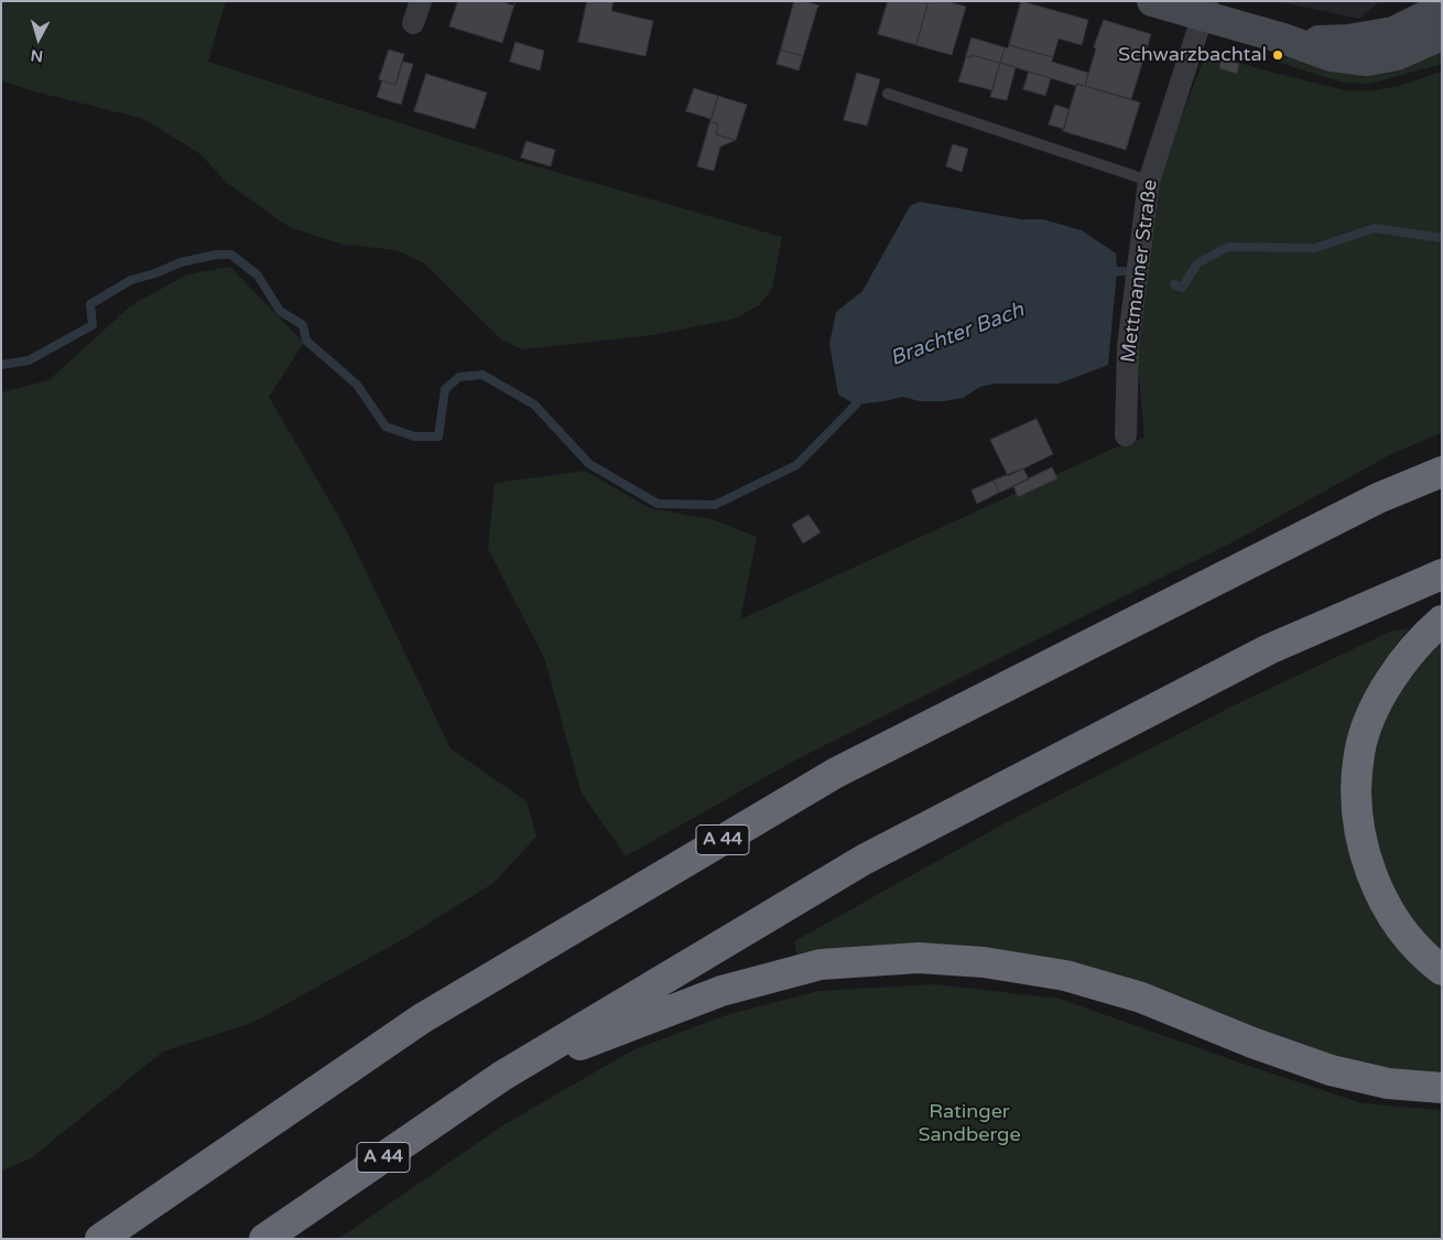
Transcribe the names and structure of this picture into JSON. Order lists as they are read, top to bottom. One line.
{"streets":{"highway":["A 44"],"street":["Mettmanner Straße"]},"water":["Brachter Bach"],"parks":["Ratinger Sandberge"],"places":["Schwarzbachtal"],"north":"bottom"}
